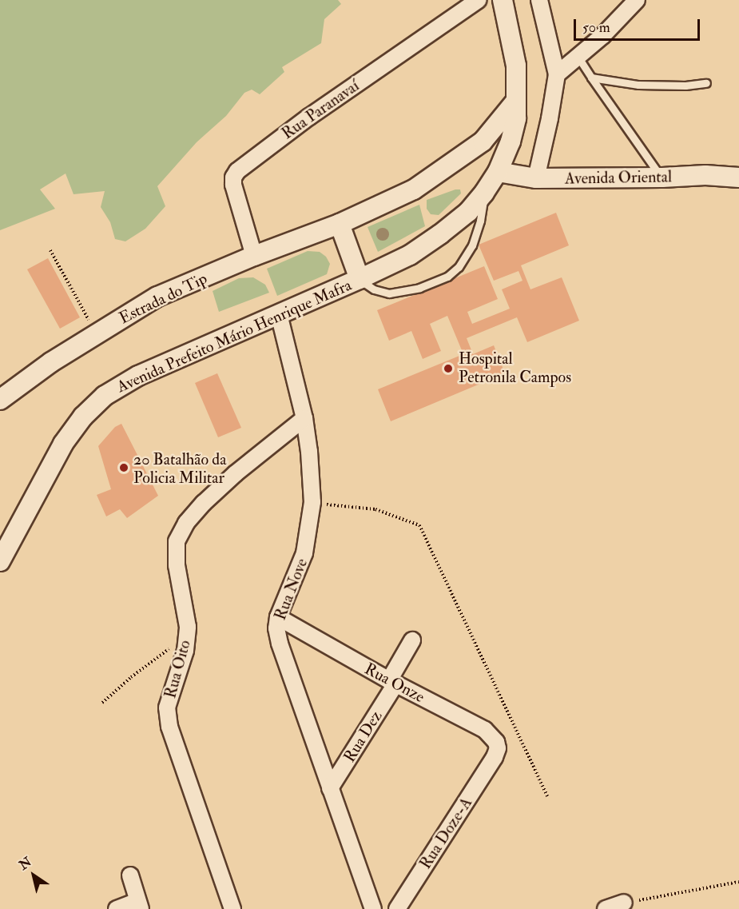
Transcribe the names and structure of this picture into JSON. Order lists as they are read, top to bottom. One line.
{"streets":{"street":["Rua Paranavaí","Avenida Oriental","Estrada do Tip","Avenida Prefeito Mário Henrique Mafra","Rua Nove","Rua Oito","Rua Onze","Rua Dez","Rua Doze-A"]},"crossings":[["Rua Paranavaí","Estrada do Tip"],["Avenida Oriental","Avenida Prefeito Mário Henrique Mafra"],["Estrada do Tip","Avenida Prefeito Mário Henrique Mafra"],["Avenida Prefeito Mário Henrique Mafra","Rua Nove"],["Rua Nove","Rua Oito"],["Rua Nove","Rua Onze"],["Rua Nove","Rua Dez"],["Rua Onze","Rua Dez"],["Rua Onze","Rua Doze-A"]],"places":["Hospital Petronila Campos","20 Batalhão da Policia Militar"],"scale_bar":"50 m","north":"top left"}
